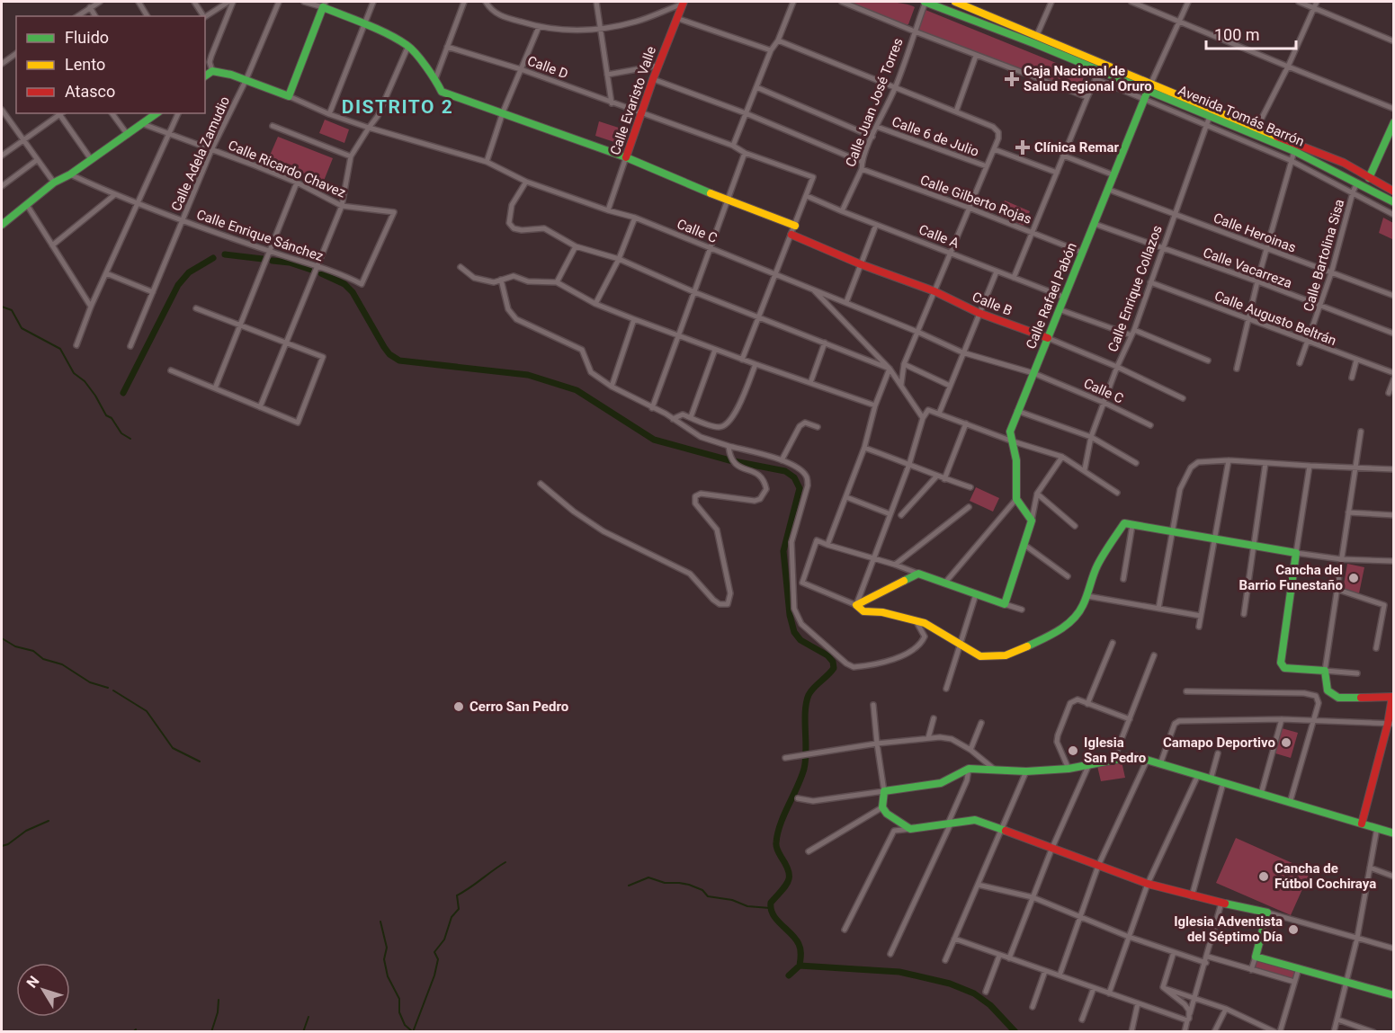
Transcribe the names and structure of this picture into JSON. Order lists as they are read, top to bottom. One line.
{"streets":{"street":["Calle D","Calle Evaristo Valle","Calle Juan José Torres","Avenida Tomás Barrón","Calle 6 de Julio","Calle Adela Zamudio","Calle Ricardo Chavez","Calle Gilberto Rojas","Calle C","Calle Heroinas","Calle Enrique Sánchez","Calle A","Calle Bartolina Sisa","Calle Vacarreza","Calle Enrique Collazos","Calle Rafael Pabón","Calle B","Calle Augusto Beltrán"]},"crossings":[["Calle D","Calle Evaristo Valle"],["Calle D","Calle A"],["Calle Evaristo Valle","Calle C"],["Calle Juan José Torres","Avenida Tomás Barrón"],["Calle Juan José Torres","Calle 6 de Julio"],["Calle Juan José Torres","Calle Gilberto Rojas"],["Calle Juan José Torres","Calle A"],["Avenida Tomás Barrón","Calle Bartolina Sisa"],["Avenida Tomás Barrón","Calle Enrique Collazos"],["Avenida Tomás Barrón","Calle Rafael Pabón"],["Calle Adela Zamudio","Calle Ricardo Chavez"],["Calle Adela Zamudio","Calle Enrique Sánchez"],["Calle Ricardo Chavez","Calle Enrique Sánchez"],["Calle Gilberto Rojas","Calle Rafael Pabón"],["Calle C","Calle Enrique Collazos"],["Calle C","Calle Rafael Pabón"],["Calle Heroinas","Calle Bartolina Sisa"],["Calle Heroinas","Calle Enrique Collazos"],["Calle Heroinas","Calle Rafael Pabón"],["Calle A","Calle Rafael Pabón"],["Calle Bartolina Sisa","Calle Vacarreza"],["Calle Bartolina Sisa","Calle Augusto Beltrán"],["Calle Vacarreza","Calle Enrique Collazos"],["Calle Vacarreza","Calle Rafael Pabón"],["Calle Enrique Collazos","Calle B"],["Calle Enrique Collazos","Calle Augusto Beltrán"],["Calle Rafael Pabón","Calle B"]],"districts":["DISTRITO 2"],"places":{"health":["Caja Nacional de Salud Regional Oruro","Clínica Remar"],"other":["Cancha del Barrio Funestaño","Cerro San Pedro","Camapo Deportivo","Iglesia San Pedro","Cancha de Fútbol Cochiraya","Iglesia Adventista del Séptimo Día"]},"legend":["Fluido","Lento","Atasco"],"scale_bar":"100 m","north":"top left"}
